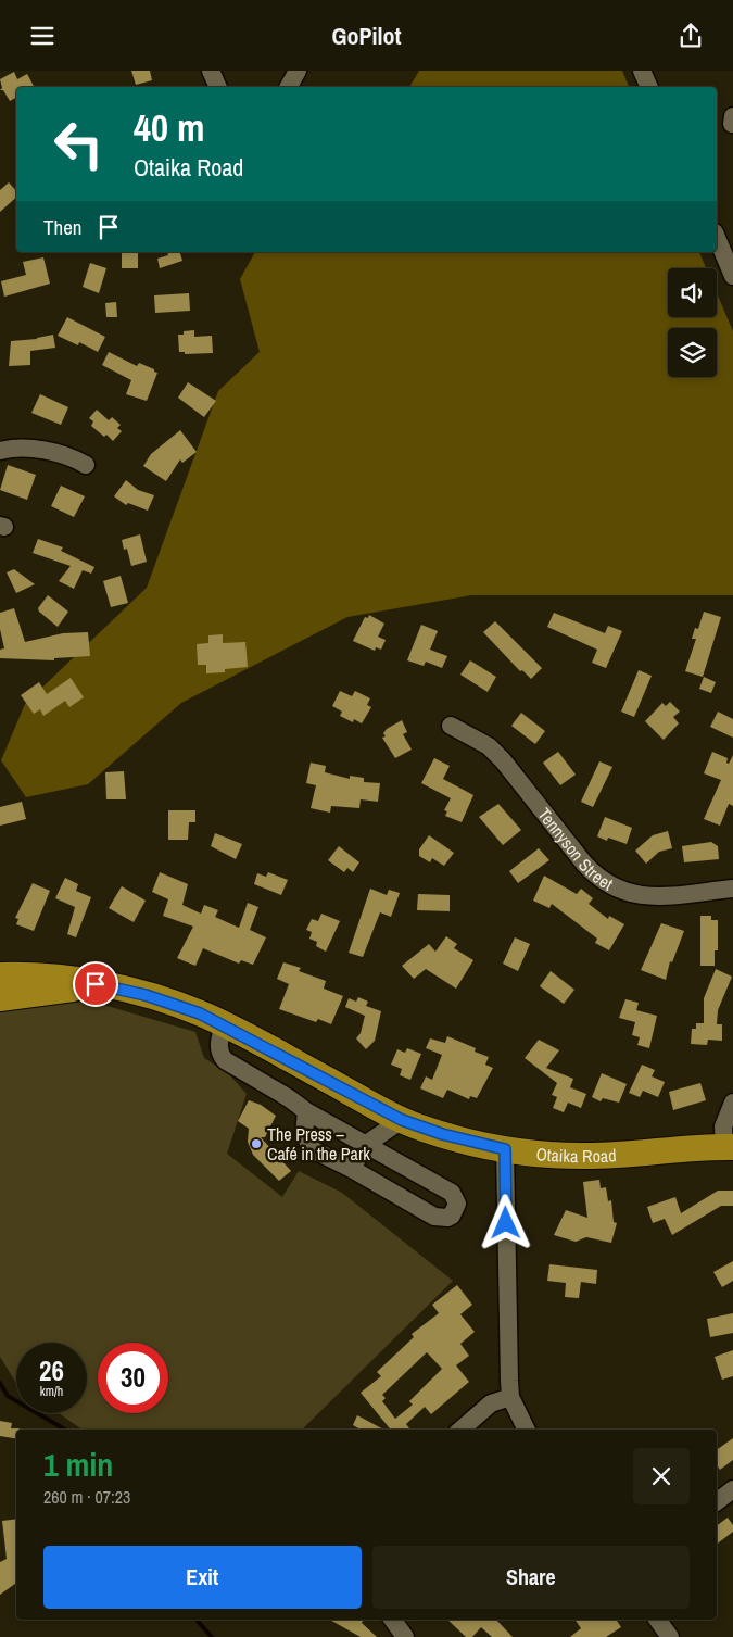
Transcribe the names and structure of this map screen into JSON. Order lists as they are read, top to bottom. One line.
{"streets":{"highway":["Otaika Road"],"street":["Tennyson Street"]},"places":["The Press – Café in the Park"],"page":{"header":"GoPilot","turn":["40 m","Otaika Road"],"then":"Then","speed":"26 km/h","limit":"30","heading":["1 min","260 m · 07:23"],"buttons":["Exit","Share"]}}
